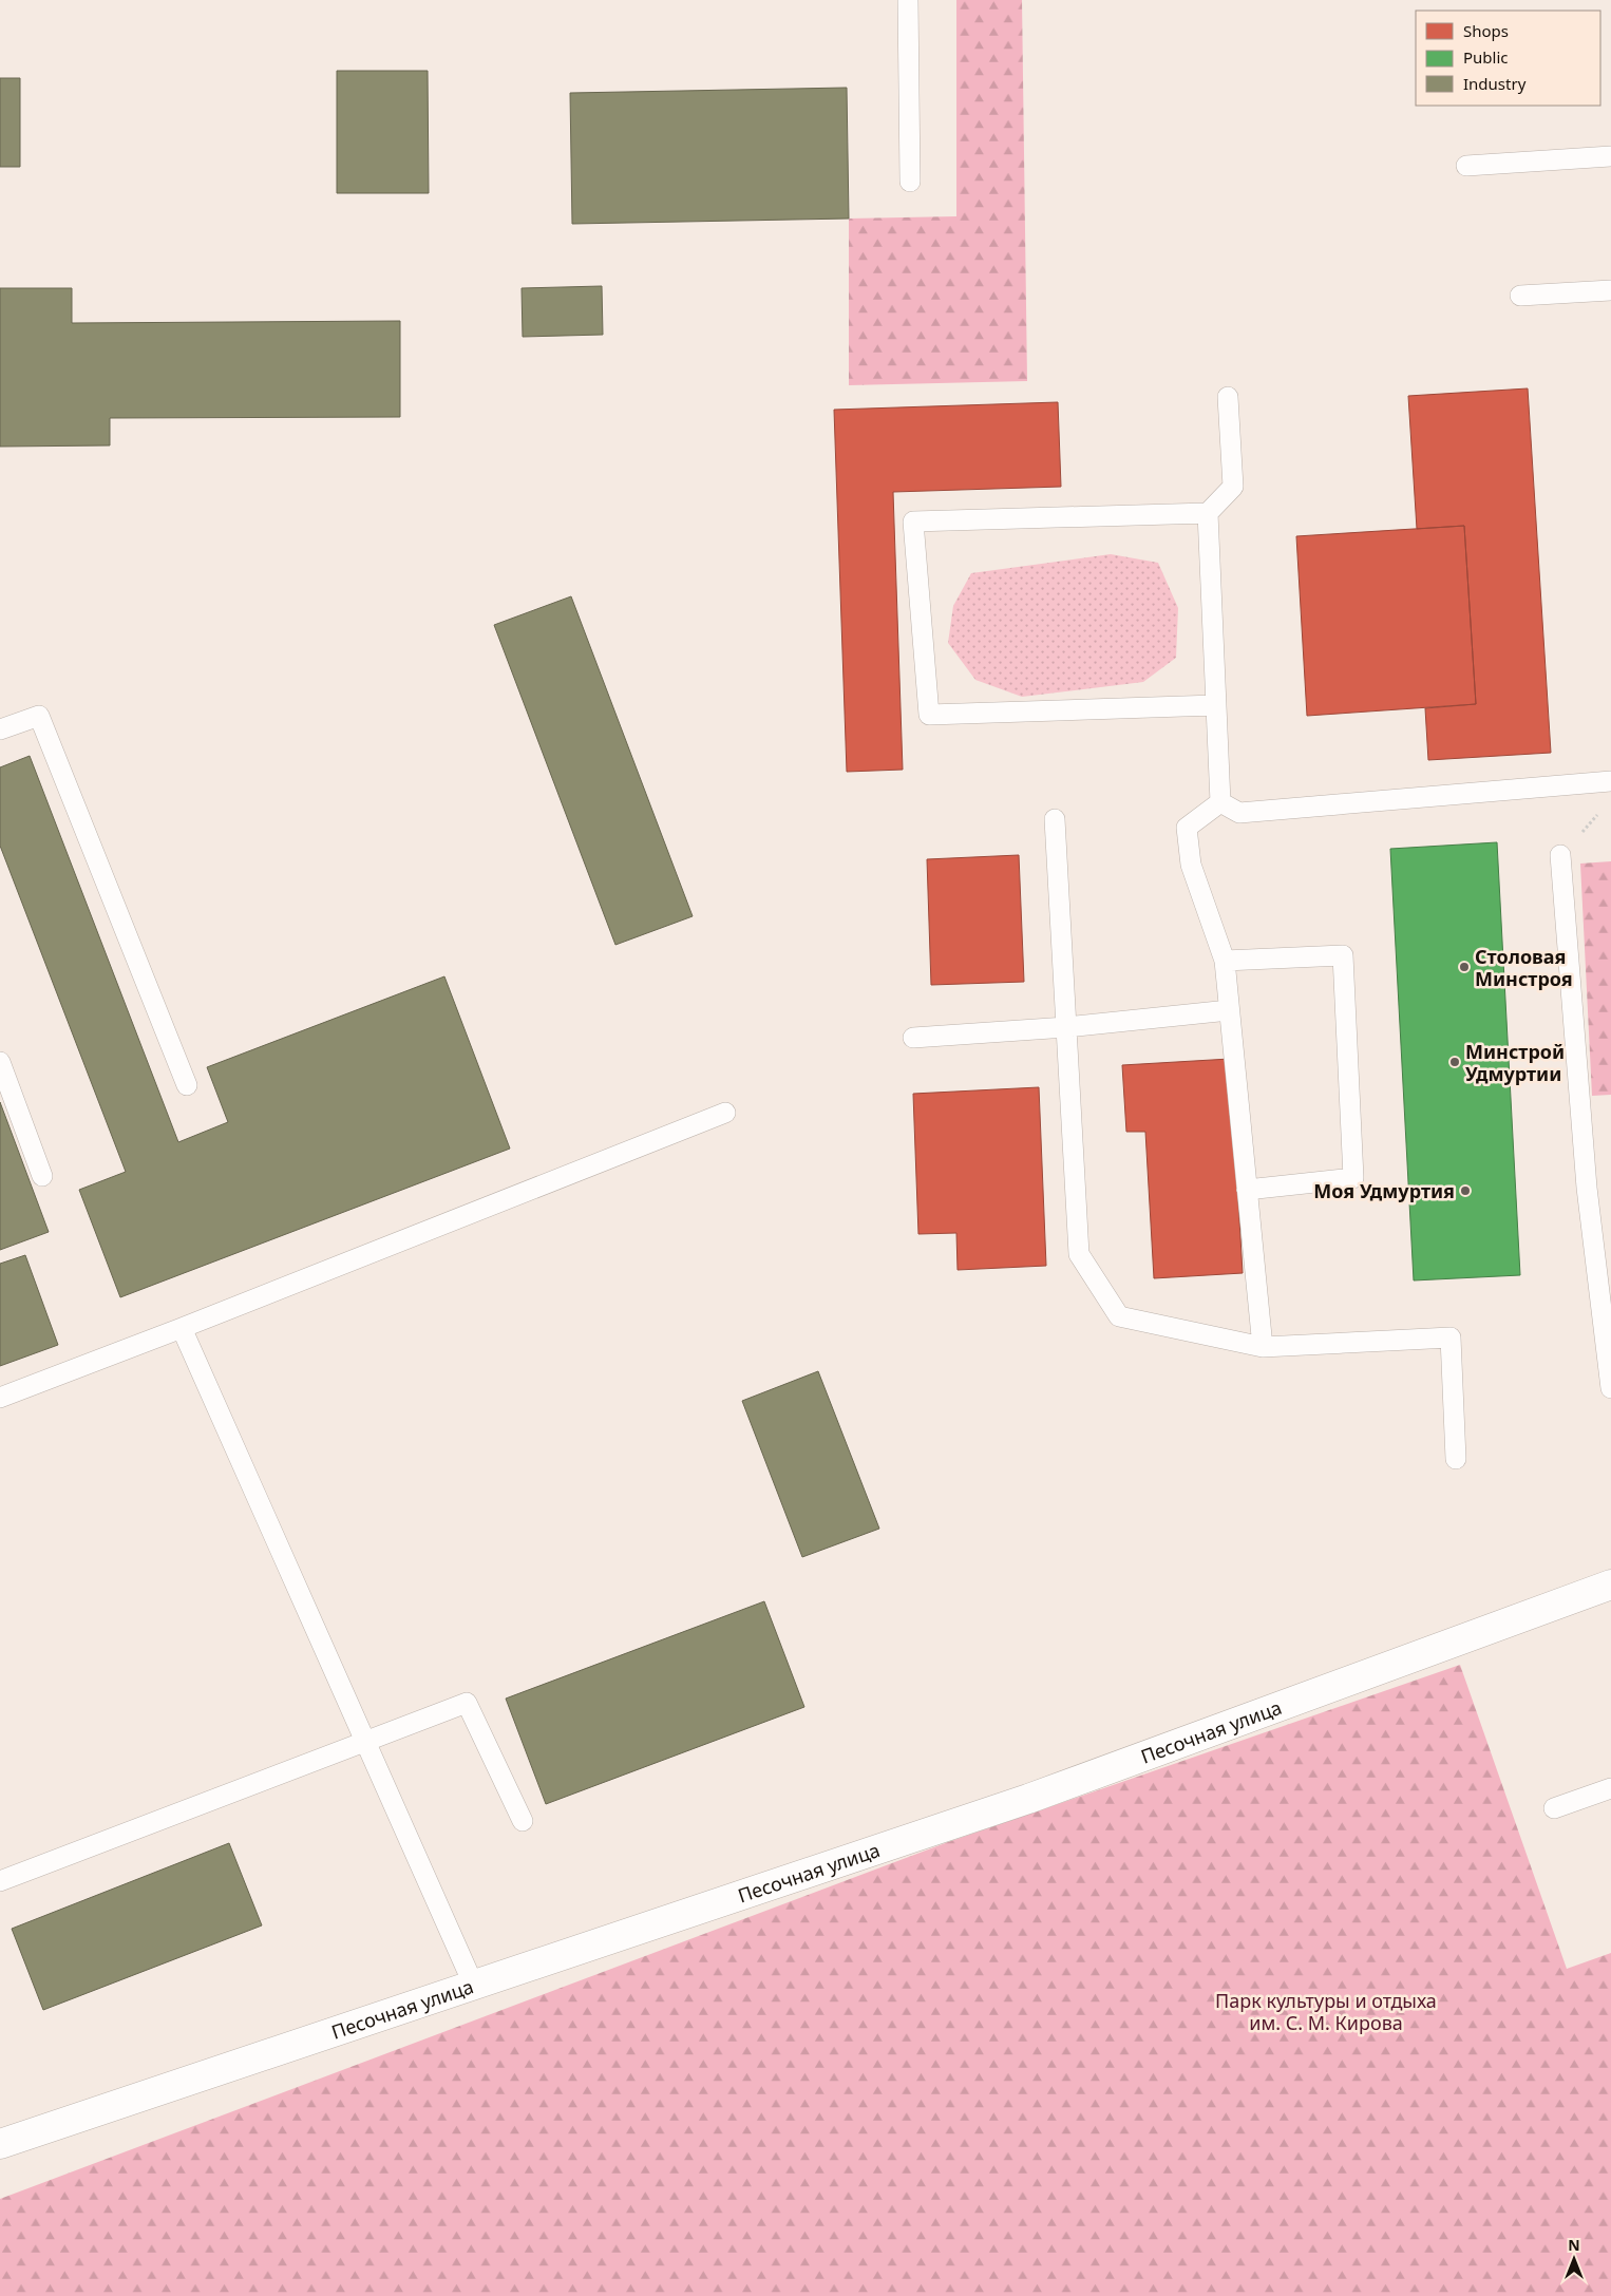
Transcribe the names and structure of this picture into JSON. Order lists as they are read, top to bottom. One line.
{"streets":{"street":["Песочная улица"]},"parks":["Парк культуры и отдыха им. С. М. Кирова"],"places":["Столовая Минстроя","Минстрой Удмуртии","Моя Удмуртия"],"legend":["Shops","Public","Industry"],"north":"top"}
